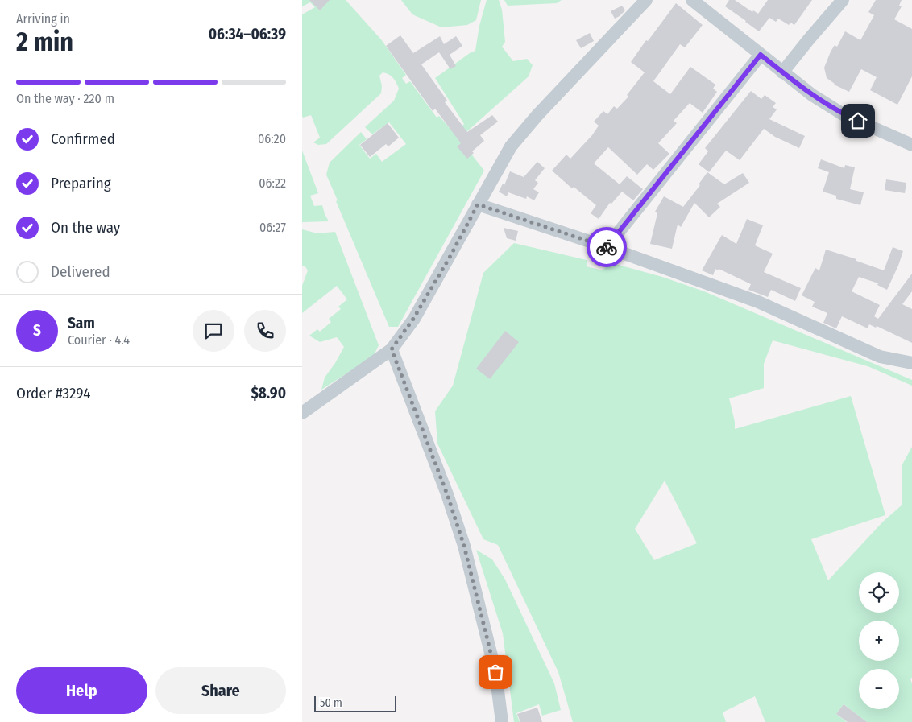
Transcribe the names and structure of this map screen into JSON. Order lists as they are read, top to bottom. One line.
{"scale_bar":"50 m","page":{"heading":["2 min","Arriving in","06:34–06:39"],"panel":["Sam","Courier · 4.4","Order #3294","$8.90"],"bar":"On the way · 220 m","list":[["Confirmed","06:20"],["Preparing","06:22"],["On the way","06:27"],"Delivered"],"round":"S","map_buttons":["+","−"],"buttons":["Help","Share"],"scale":"50 m"}}
